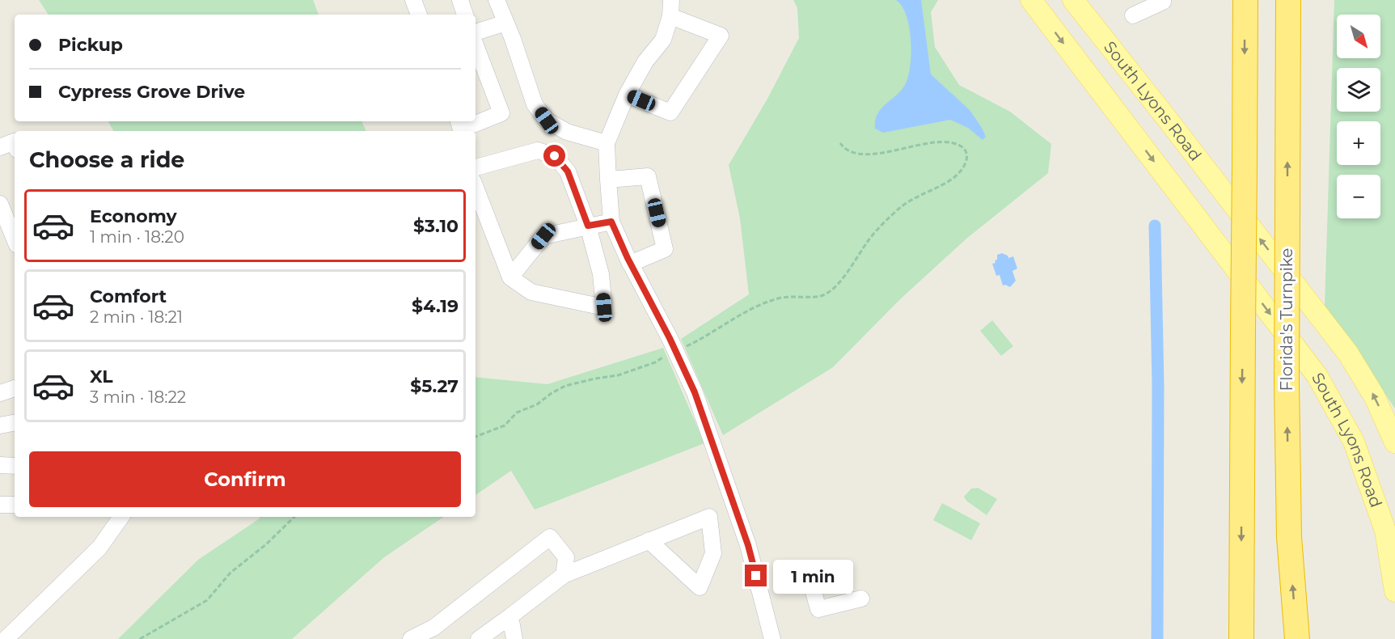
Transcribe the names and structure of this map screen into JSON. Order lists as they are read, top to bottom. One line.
{"streets":{"highway":["Florida's Turnpike"],"main road":["South Lyons Road"]},"north":"bottom right","page":{"map_buttons":["+","−"],"banner":["Pickup","Cypress Grove Drive"],"heading":"Choose a ride","list":[{"name":"Economy","note":"1 min · 18:20","value":"$3.10"},{"name":"Comfort","note":"2 min · 18:21","value":"$4.19"},{"name":"XL","note":"3 min · 18:22","value":"$5.27"}],"buttons":"Confirm","bubble":"1 min"}}
